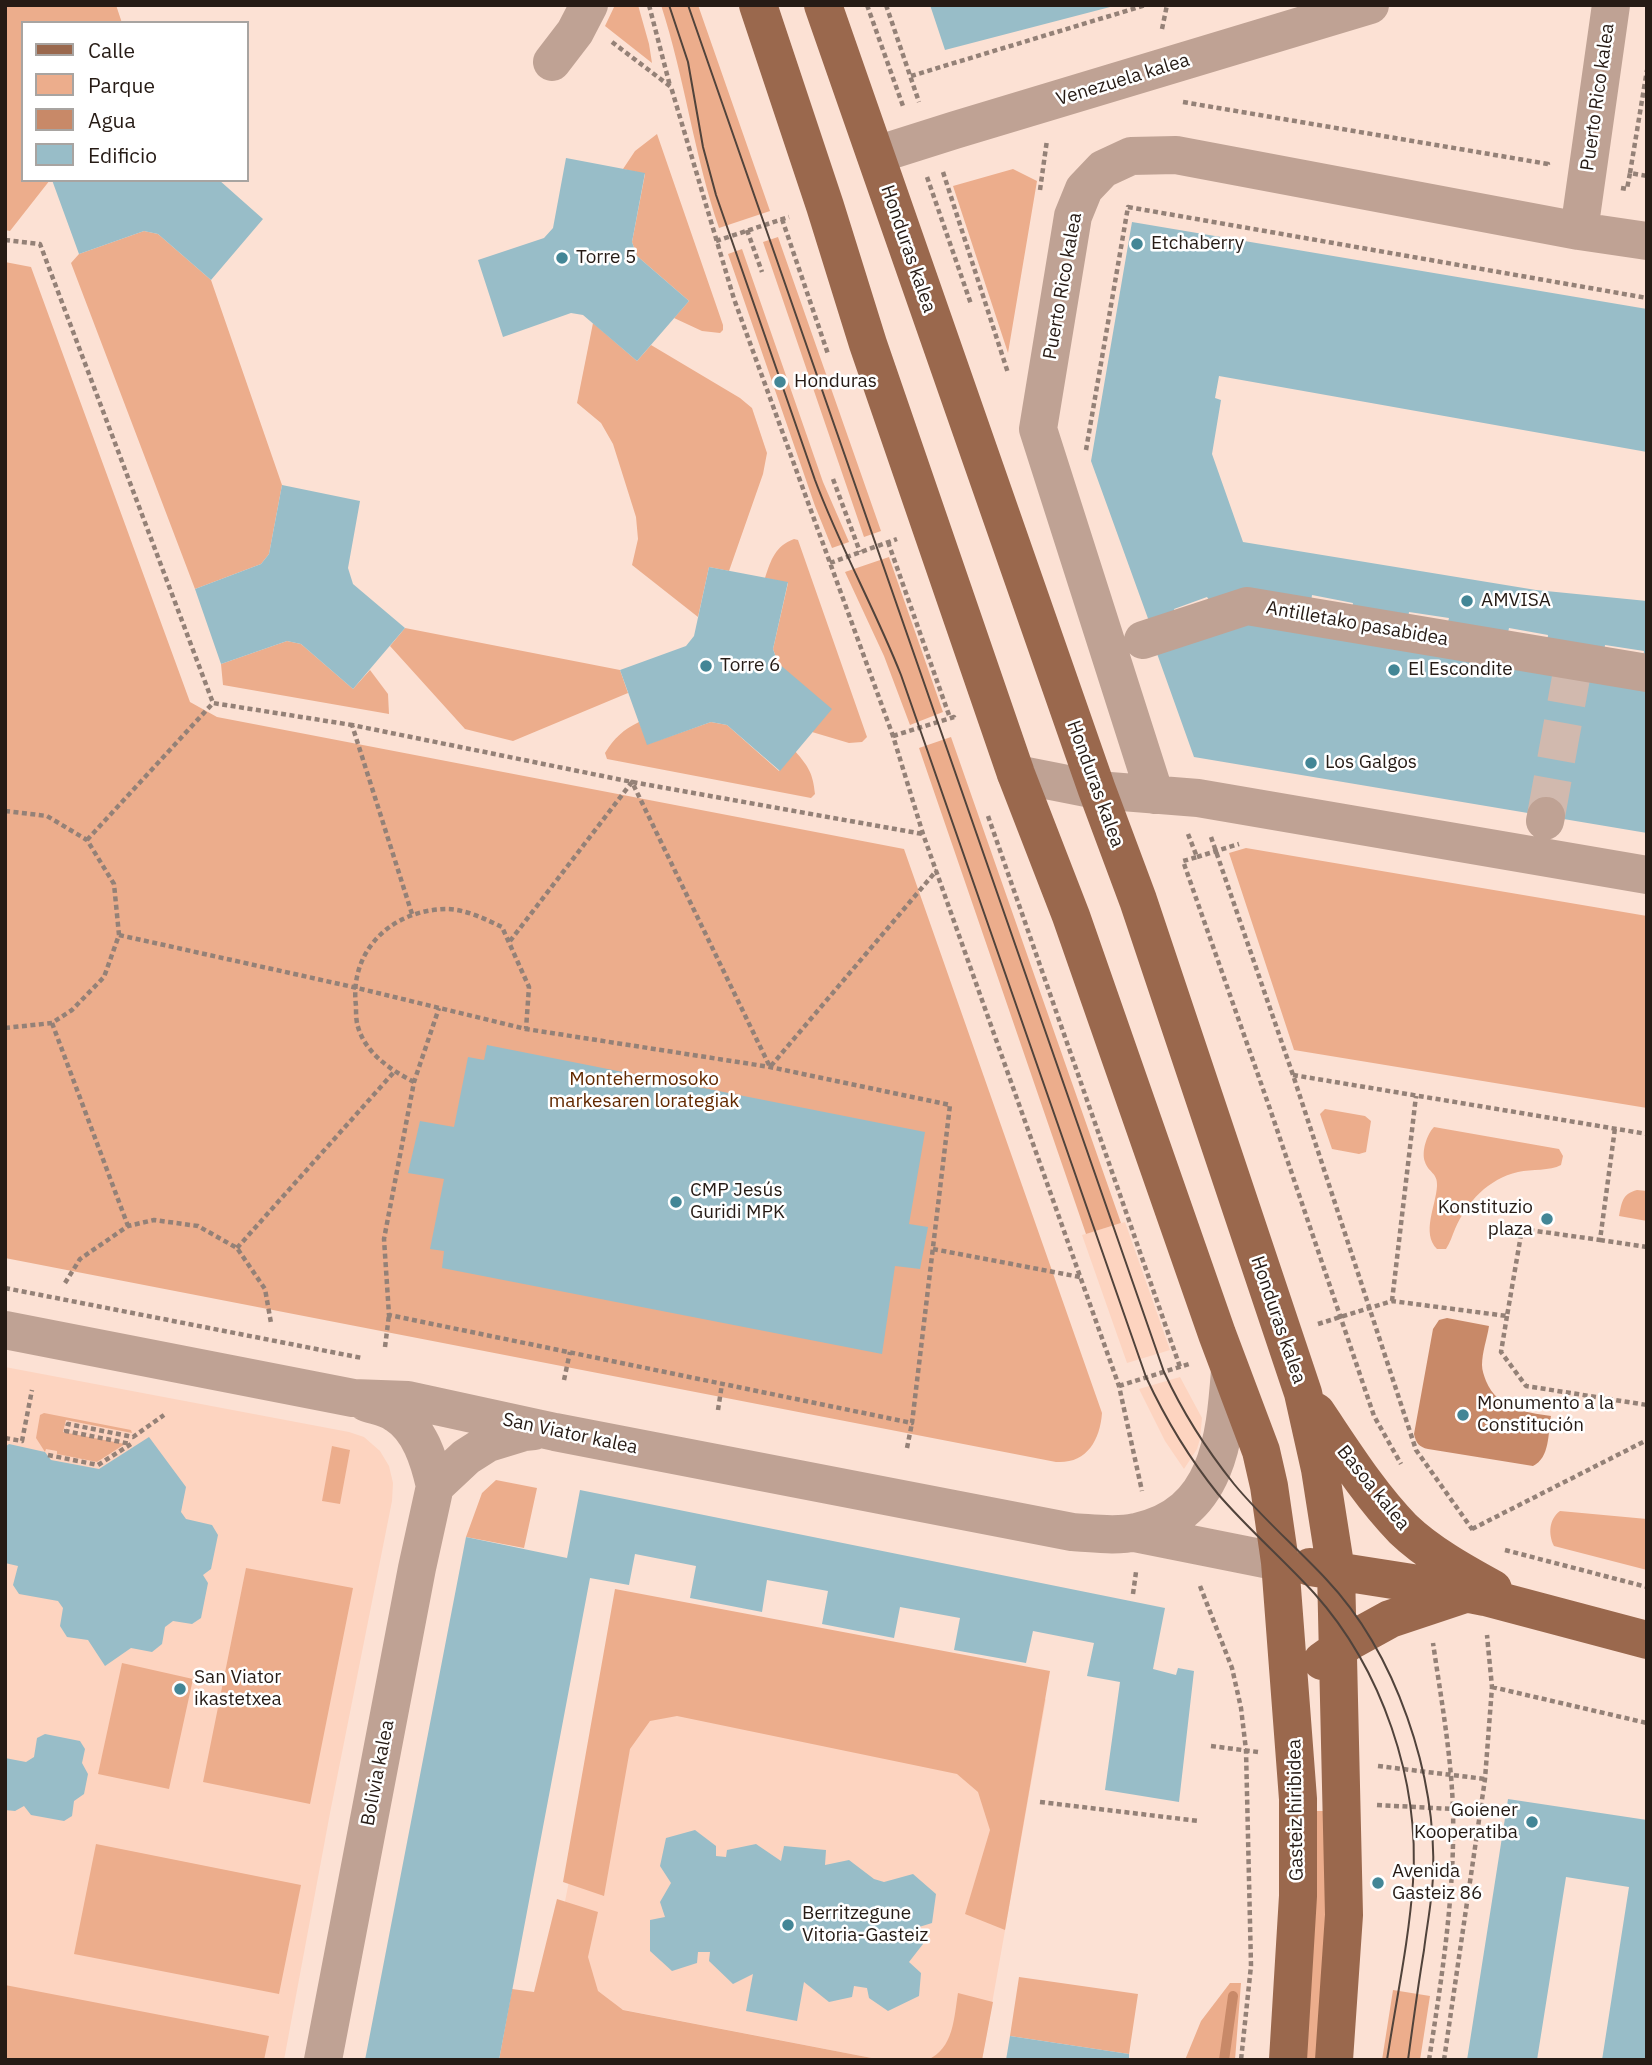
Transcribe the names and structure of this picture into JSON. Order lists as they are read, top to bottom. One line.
{"streets":{"main road":["Honduras kalea","Basoa kalea","Gasteiz hiribidea"],"street":["Venezuela kalea","Puerto Rico kalea","Antilletako pasabidea","San Viator kalea","Bolivia kalea"]},"crossings":[["Venezuela kalea","Honduras kalea"],["Honduras kalea","Basoa kalea"],["San Viator kalea","Basoa kalea"],["San Viator kalea","Bolivia kalea"],["San Viator kalea","Gasteiz hiribidea"],["Basoa kalea","Gasteiz hiribidea"]],"parks":["Montehermosoko markesaren lorategiak"],"places":["Etchaberry","Torre 5","Honduras","AMVISA","Torre 6","El Escondite","Los Galgos","CMP Jesús Guridi MPK","Konstituzio plaza","Monumento a la Constitución","San Viator ikastetxea","Goiener Kooperatiba","Avenida Gasteiz 86","Berritzegune Vitoria-Gasteiz"],"legend":["Calle","Parque","Agua","Edificio"]}
